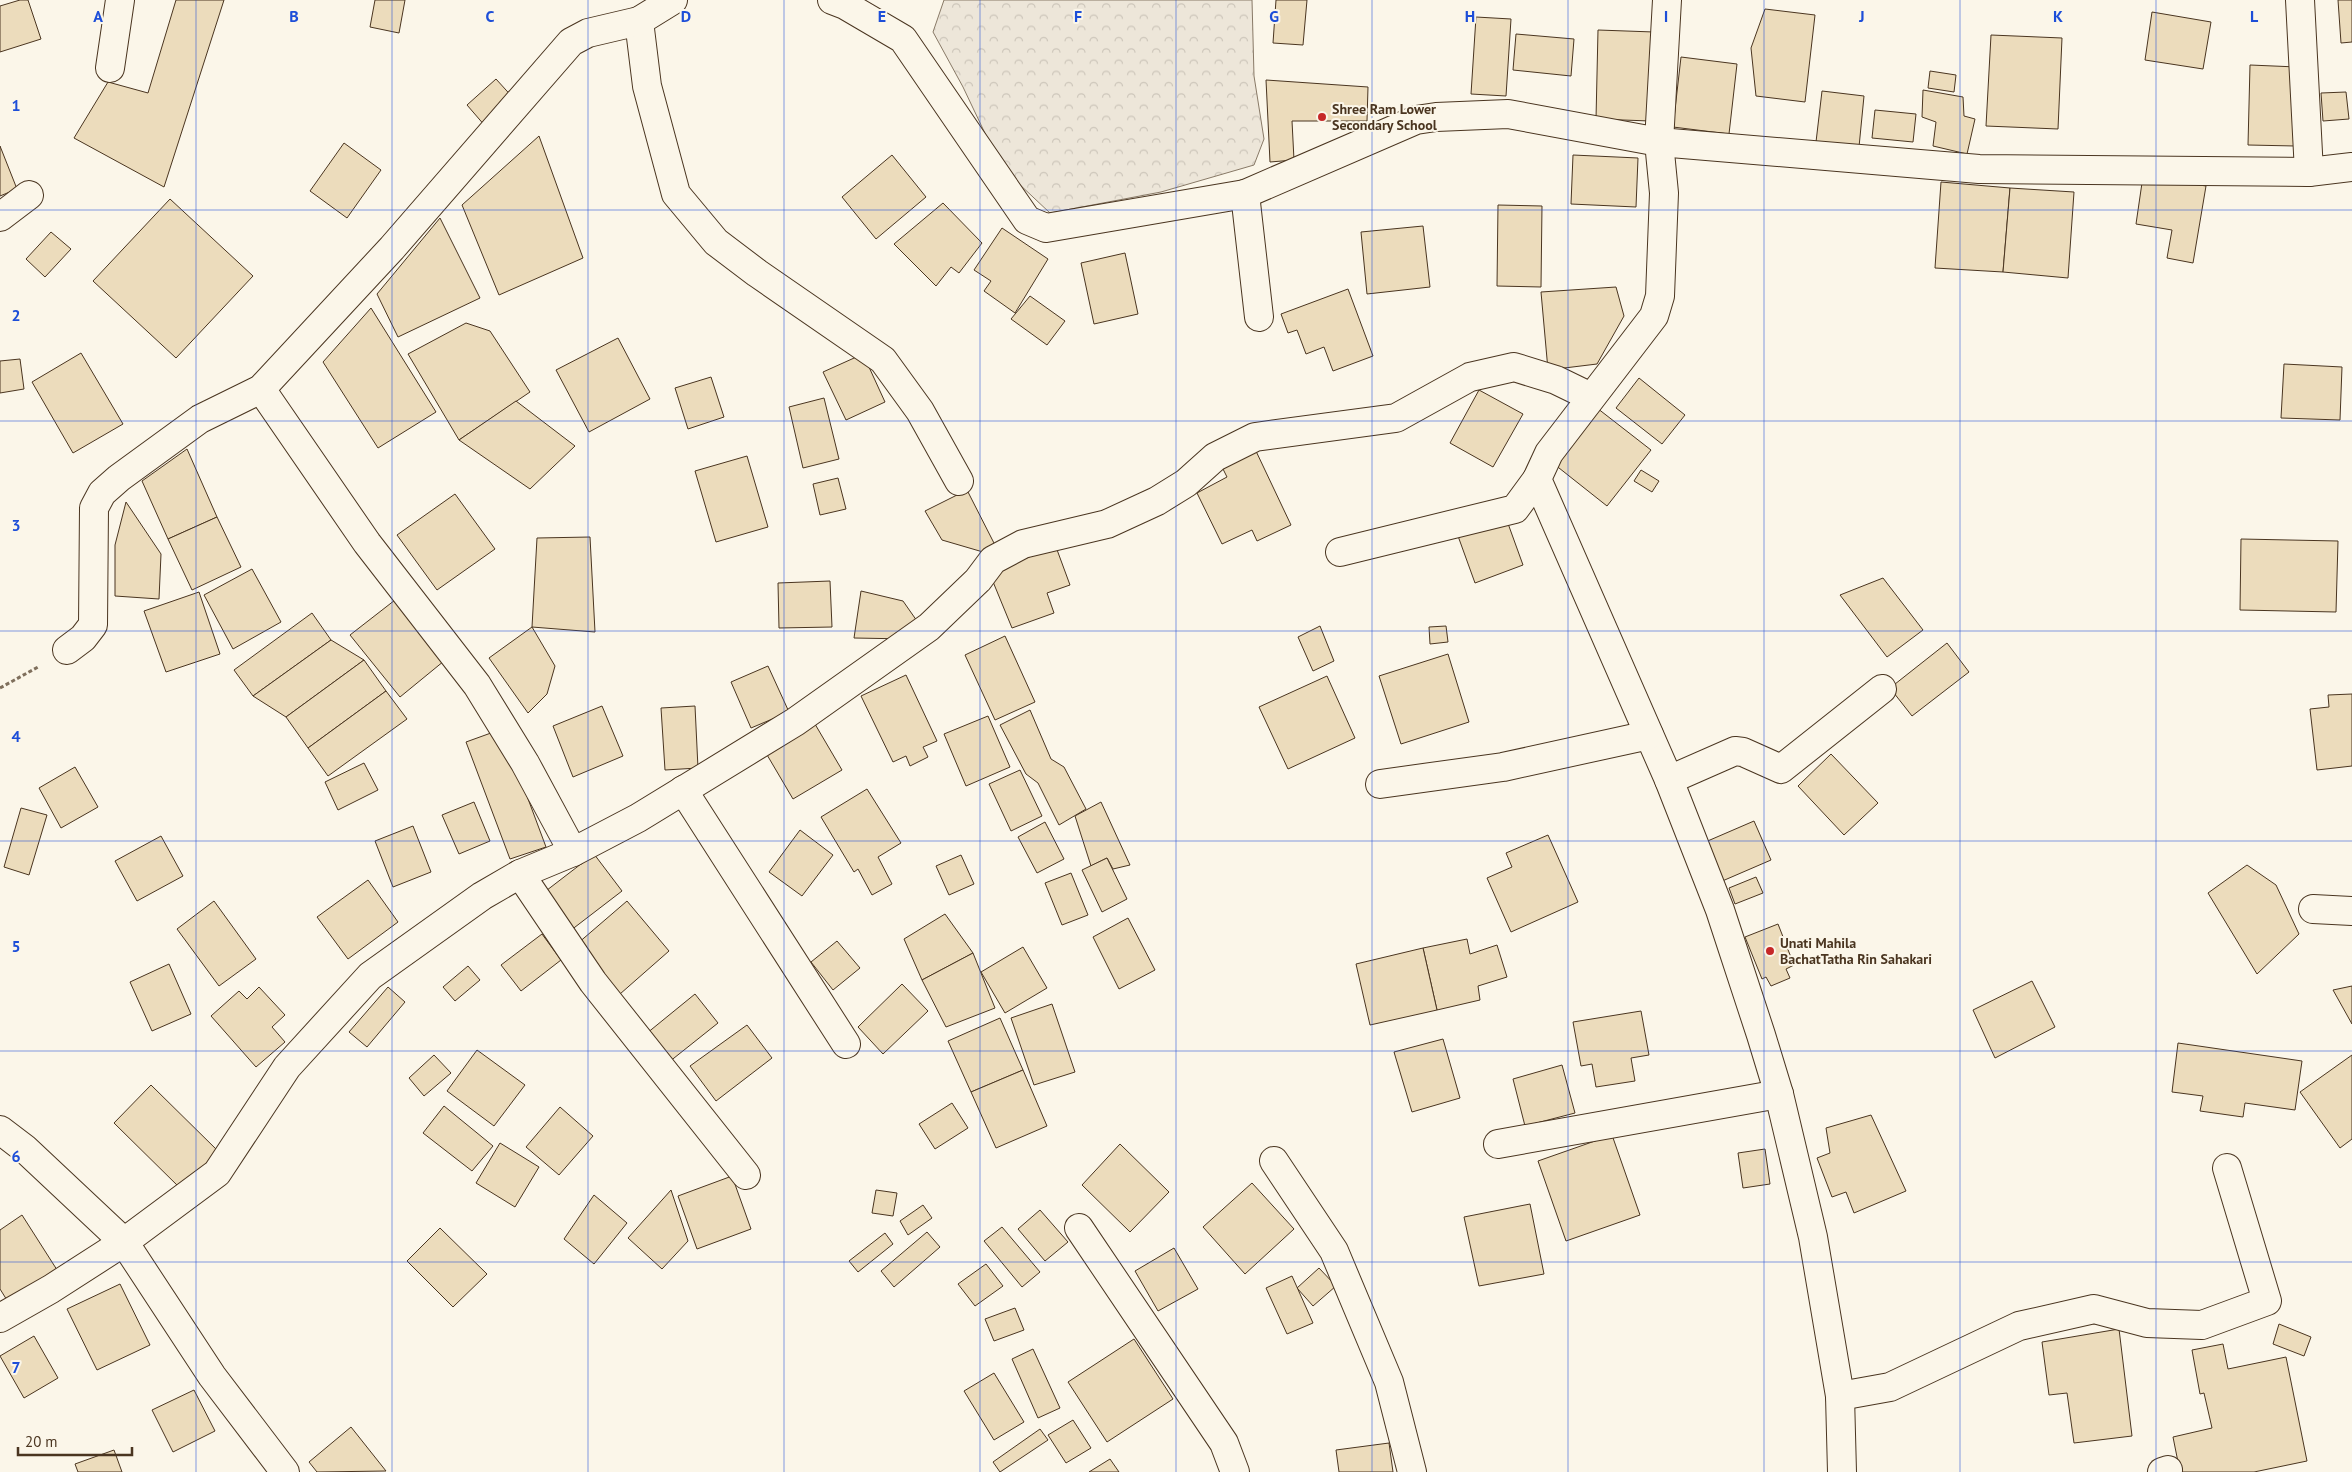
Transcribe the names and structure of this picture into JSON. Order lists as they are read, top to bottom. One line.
{"places":["Shree Ram Lower Secondary School","Unati Mahila BachatTatha Rin Sahakari"],"scale_bar":"20 m","grid":{"columns":["A","B","C","D","E","F","G","H","I","J","K","L"],"rows":["1","2","3","4","5","6","7"]}}
